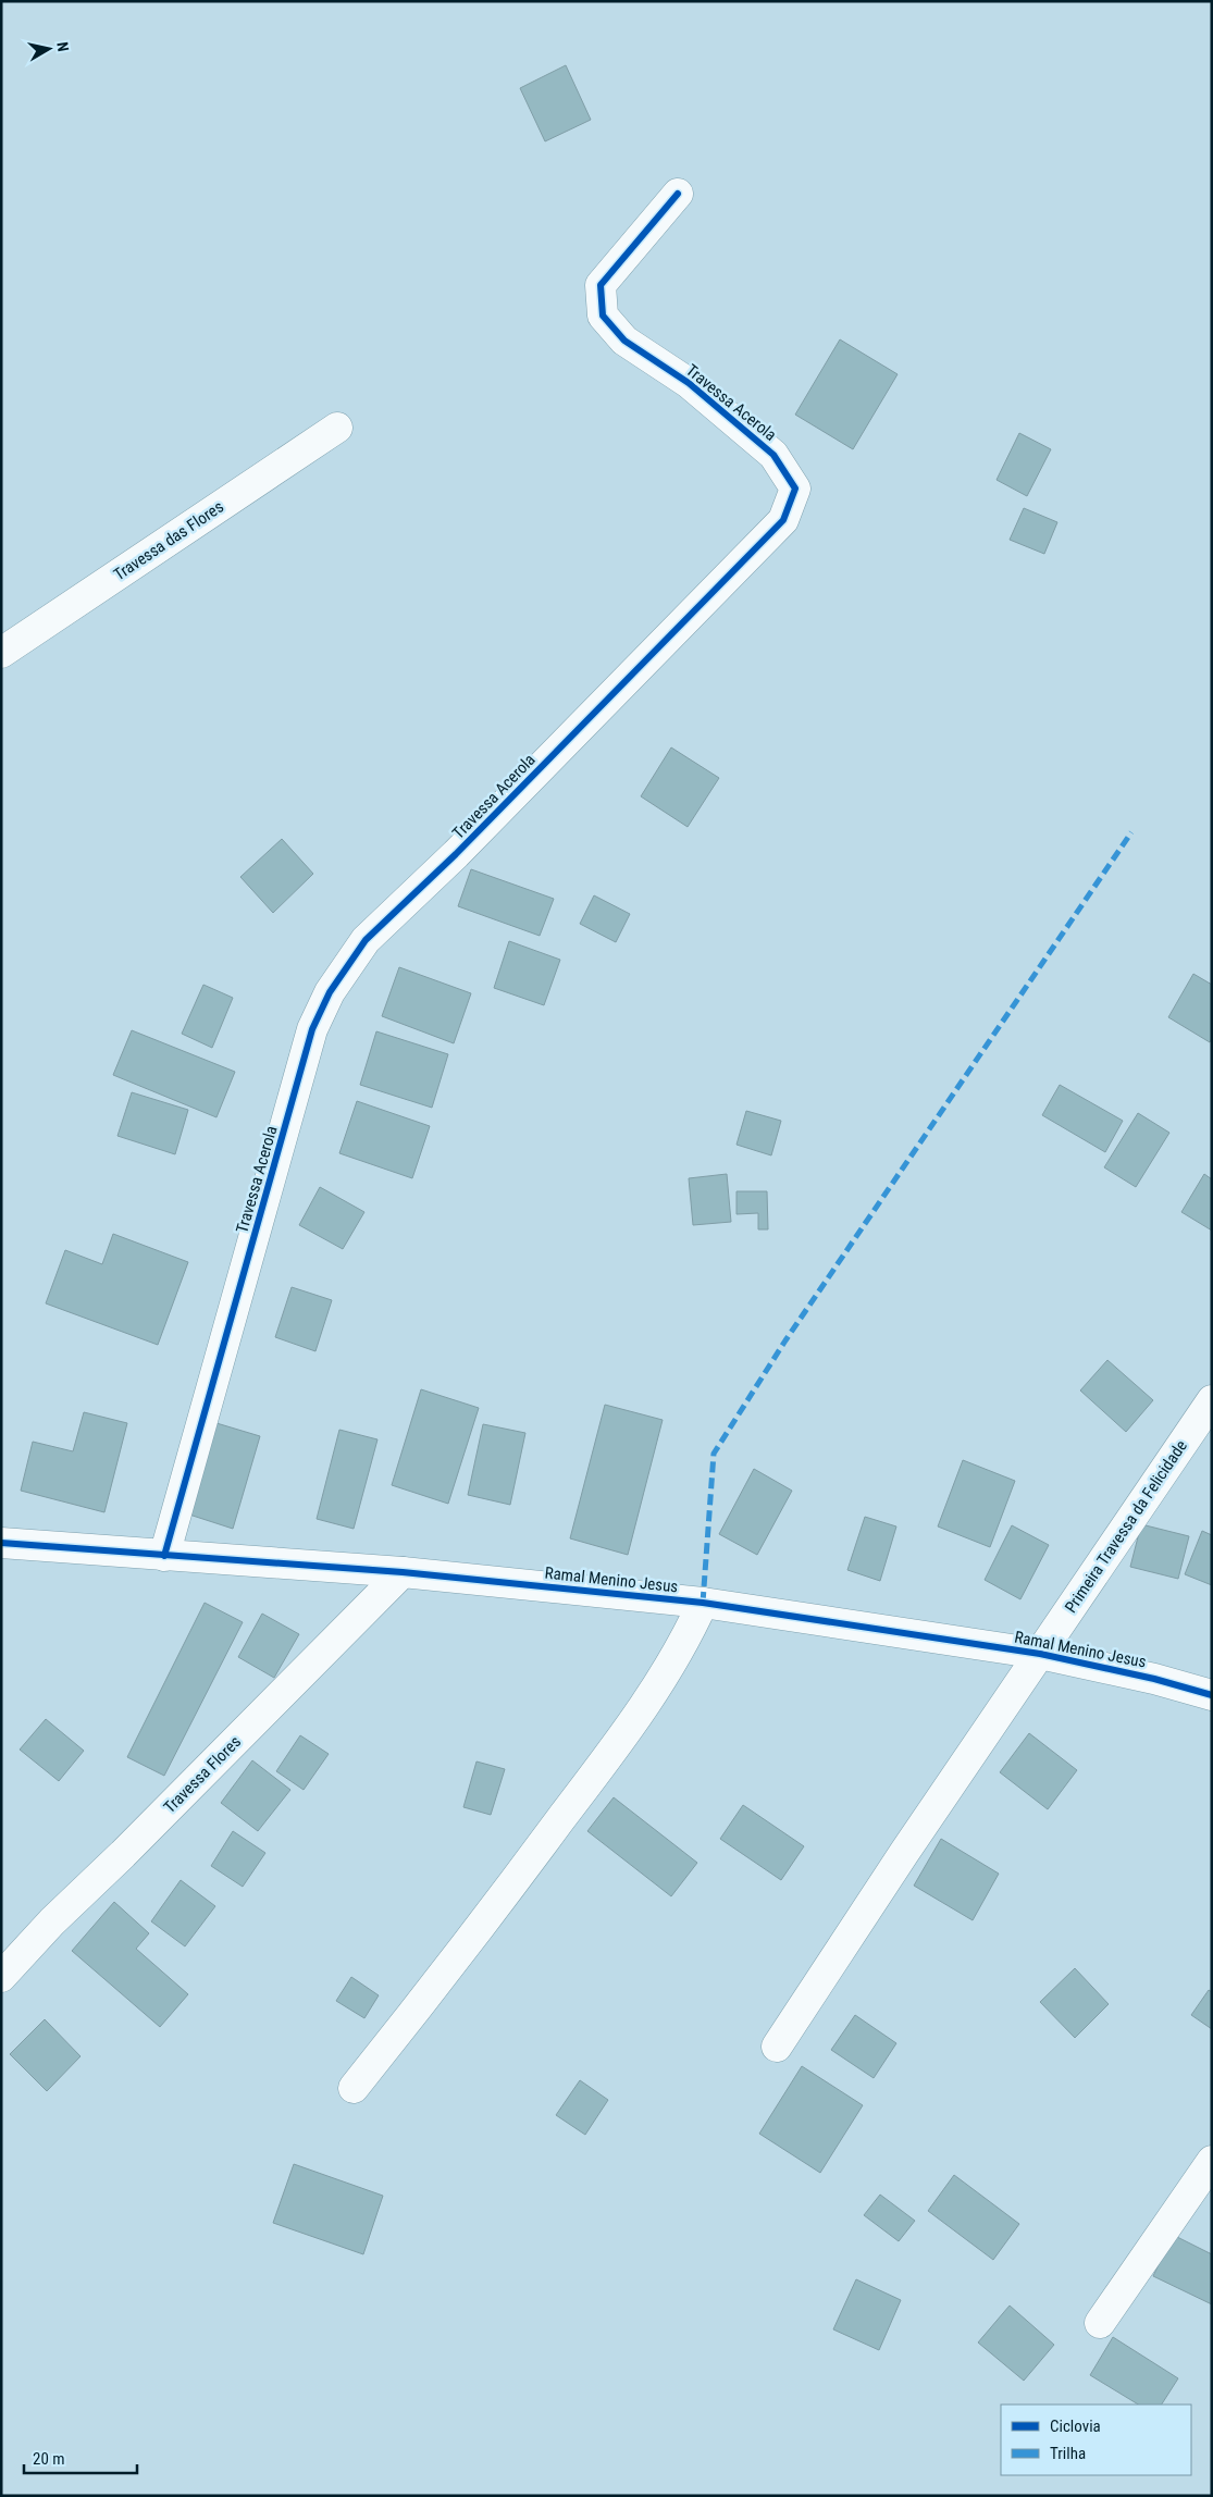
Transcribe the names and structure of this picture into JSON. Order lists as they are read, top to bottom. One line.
{"streets":{"street":["Travessa Acerola","Travessa das Flores","Primeira Travessa da Felicidade","Ramal Menino Jesus","Travessa Flores"]},"crossings":[["Travessa Acerola","Ramal Menino Jesus"],["Primeira Travessa da Felicidade","Ramal Menino Jesus"],["Ramal Menino Jesus","Travessa Flores"]],"legend":["Ciclovia","Trilha"],"scale_bar":"20 m","north":"right"}
